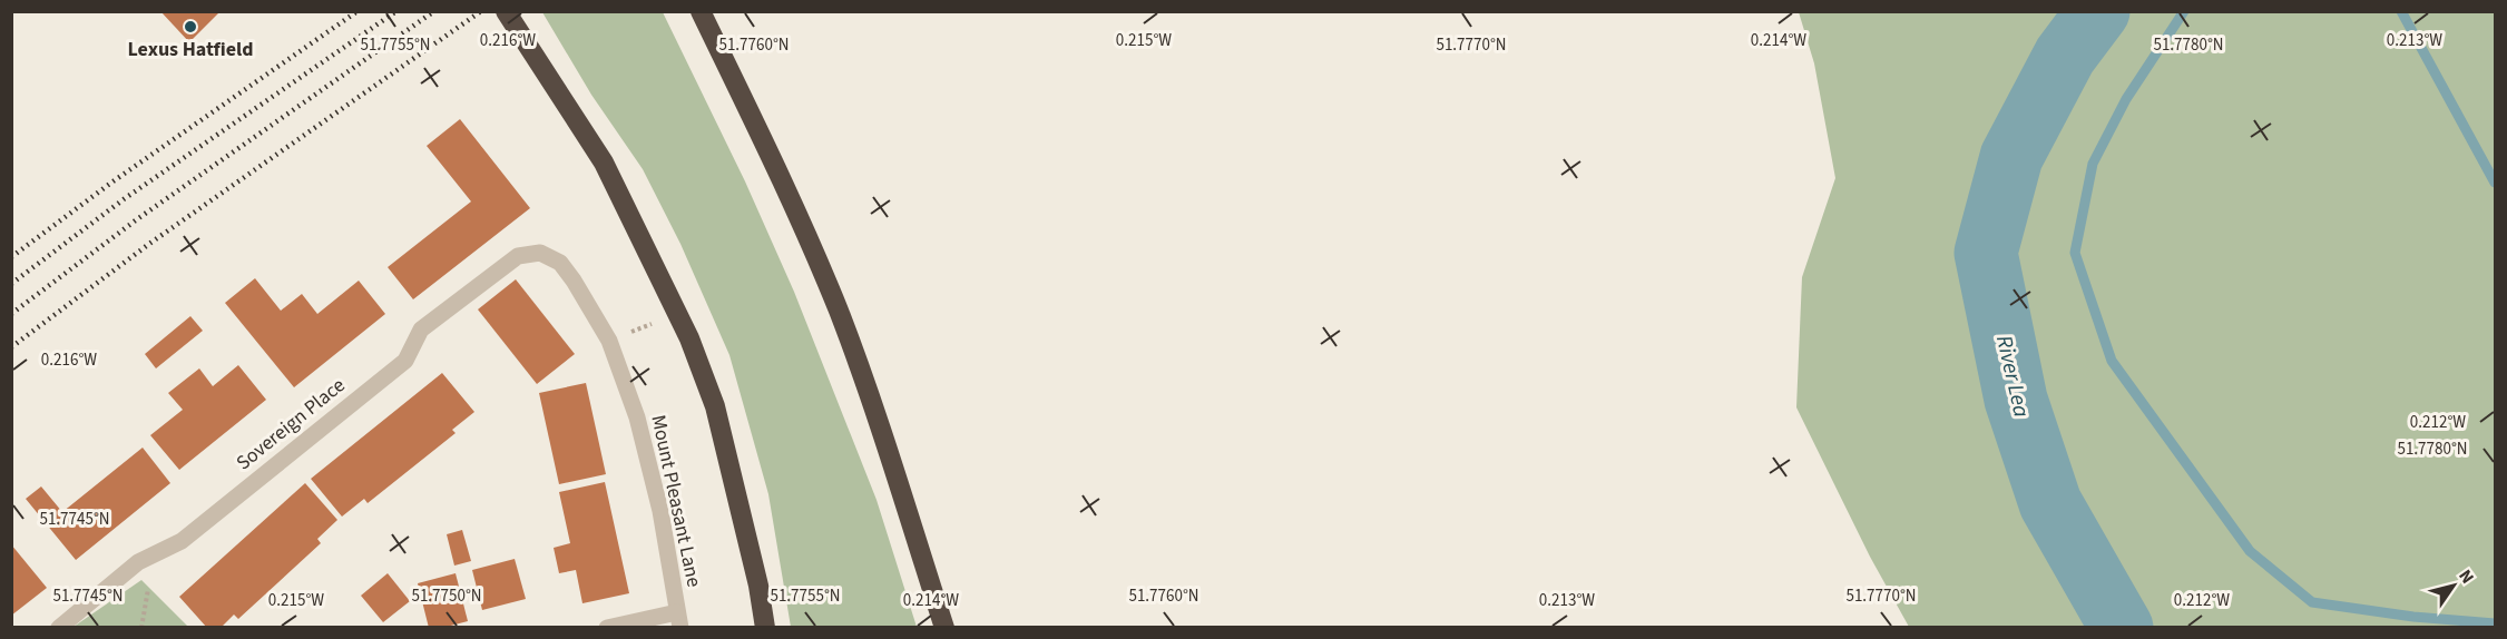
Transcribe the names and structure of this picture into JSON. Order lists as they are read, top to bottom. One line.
{"streets":{"street":["Sovereign Place","Mount Pleasant Lane"]},"crossings":[["Sovereign Place","Mount Pleasant Lane"]],"water":["River Lea"],"places":["Lexus Hatfield"],"north":"top right","coordinates":["0.216°W","0.215°W","0.214°W","0.213°W","51.7755°N","51.7760°N","51.7770°N","51.7780°N","0.212°W","51.7745°N","51.7750°N"]}
